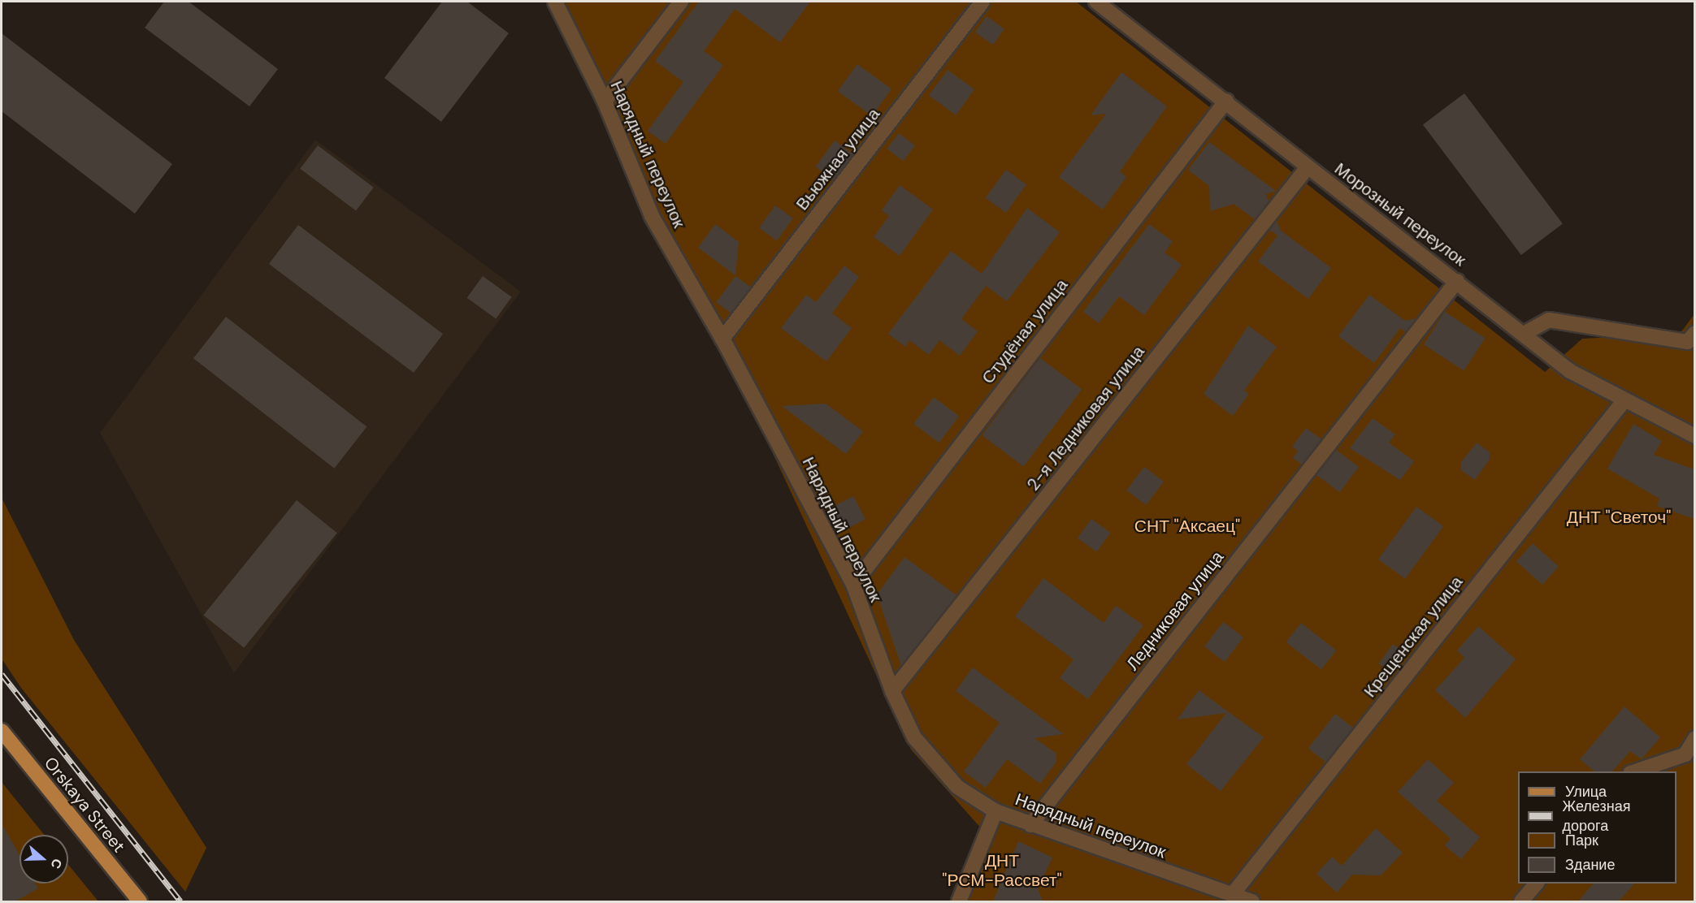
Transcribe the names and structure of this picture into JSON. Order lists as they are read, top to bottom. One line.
{"streets":{"main road":["Orskaya Street"],"street":["Нарядный переулок","Вьюжная улица","Морозный переулок","Студёная улица","2-я Ледниковая улица","Ледниковая улица","Крещенская улица"]},"crossings":[["Нарядный переулок","Вьюжная улица"],["Нарядный переулок","Студёная улица"],["Нарядный переулок","2-я Ледниковая улица"],["Нарядный переулок","Ледниковая улица"],["Нарядный переулок","Крещенская улица"],["Морозный переулок","Студёная улица"],["Морозный переулок","2-я Ледниковая улица"],["Морозный переулок","Ледниковая улица"],["Морозный переулок","Крещенская улица"]],"parks":["ДНТ \"Светоч\"","СНТ \"Аксаец\"","ДНТ \"РСМ-Рассвет\""],"legend":["Улица","Железная дорога","Парк","Здание"],"north":"right"}
